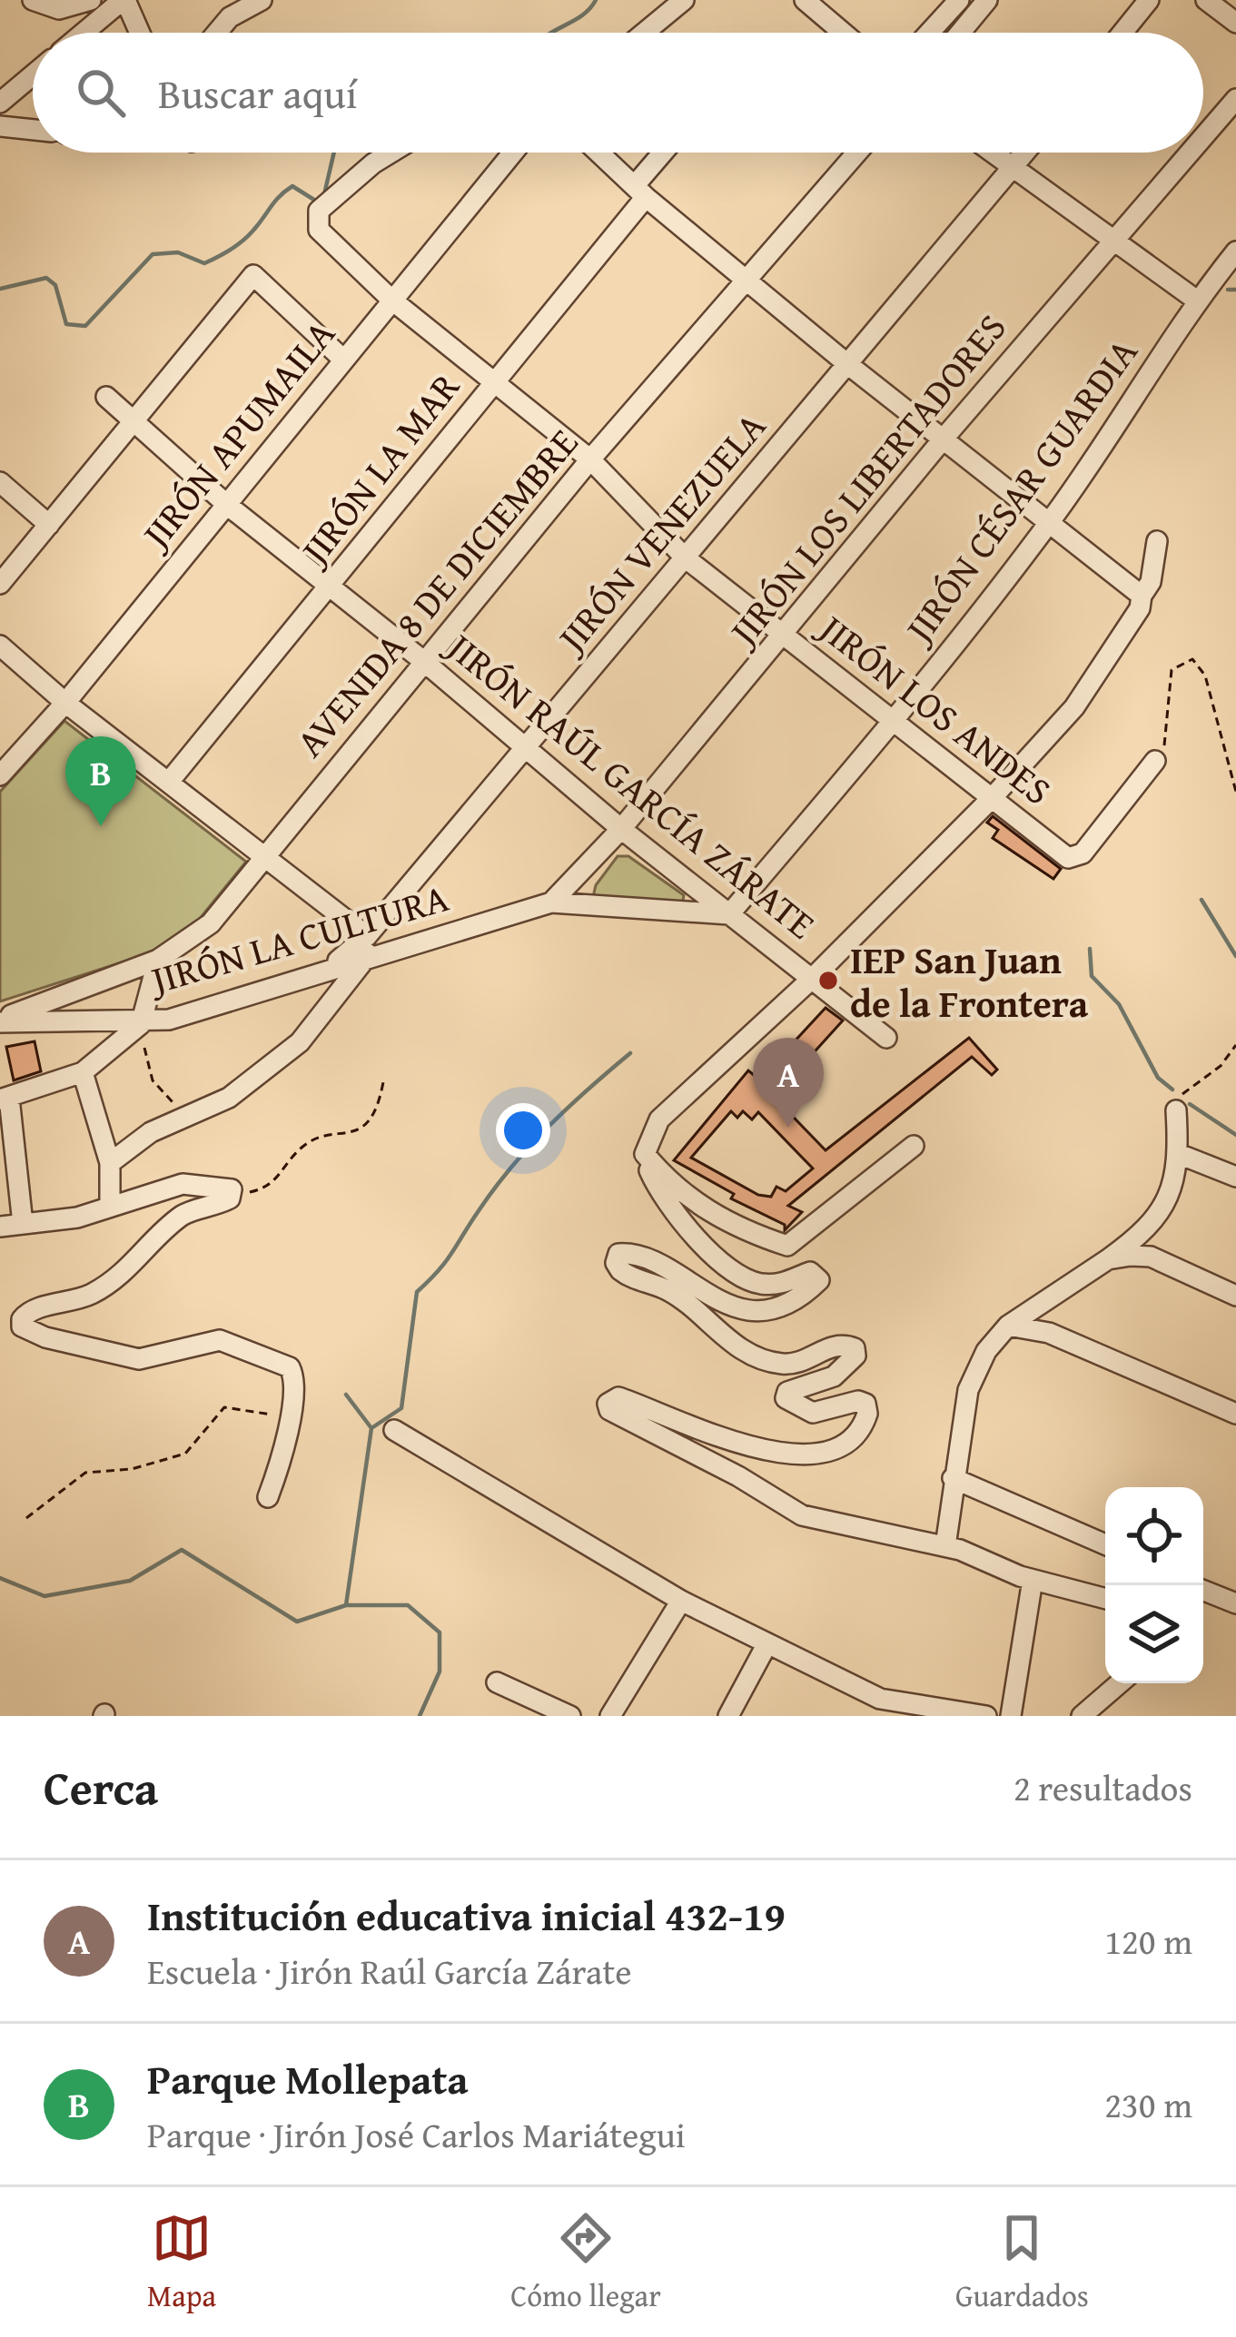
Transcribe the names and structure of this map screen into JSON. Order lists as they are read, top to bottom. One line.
{"streets":{"street":["JIRÓN APUMAILA","JIRÓN LA MAR","JIRÓN LOS LIBERTADORES","JIRÓN CÉSAR GUARDIA","JIRÓN VENEZUELA","AVENIDA 8 DE DICIEMBRE","JIRÓN LOS ANDES","JIRÓN RAÚL GARCÍA ZÁRATE","JIRÓN LA CULTURA"]},"crossings":[["JIRÓN APUMAILA","JIRÓN LOS ANDES"],["JIRÓN APUMAILA","JIRÓN RAÚL GARCÍA ZÁRATE"],["JIRÓN LA MAR","JIRÓN LOS ANDES"],["JIRÓN LA MAR","JIRÓN RAÚL GARCÍA ZÁRATE"],["JIRÓN LOS LIBERTADORES","JIRÓN LOS ANDES"],["JIRÓN LOS LIBERTADORES","JIRÓN RAÚL GARCÍA ZÁRATE"],["JIRÓN LOS LIBERTADORES","JIRÓN LA CULTURA"],["JIRÓN CÉSAR GUARDIA","JIRÓN LOS ANDES"],["JIRÓN CÉSAR GUARDIA","JIRÓN RAÚL GARCÍA ZÁRATE"],["JIRÓN VENEZUELA","JIRÓN LOS ANDES"],["JIRÓN VENEZUELA","JIRÓN RAÚL GARCÍA ZÁRATE"],["JIRÓN VENEZUELA","JIRÓN LA CULTURA"],["AVENIDA 8 DE DICIEMBRE","JIRÓN LOS ANDES"],["AVENIDA 8 DE DICIEMBRE","JIRÓN RAÚL GARCÍA ZÁRATE"],["AVENIDA 8 DE DICIEMBRE","JIRÓN LA CULTURA"]],"places":["IEP San Juan de la Frontera"],"page":{"search":"Buscar aquí","pins":["B","A"],"heading":["Cerca","2 resultados"],"list":[{"mark":"A","name":"Institución educativa inicial 432-19","note":"Escuela · Jirón Raúl García Zárate","value":"120 m"},{"mark":"B","name":"Parque Mollepata","note":"Parque · Jirón José Carlos Mariátegui","value":"230 m"}],"nav":["Mapa","Cómo llegar","Guardados"]}}
